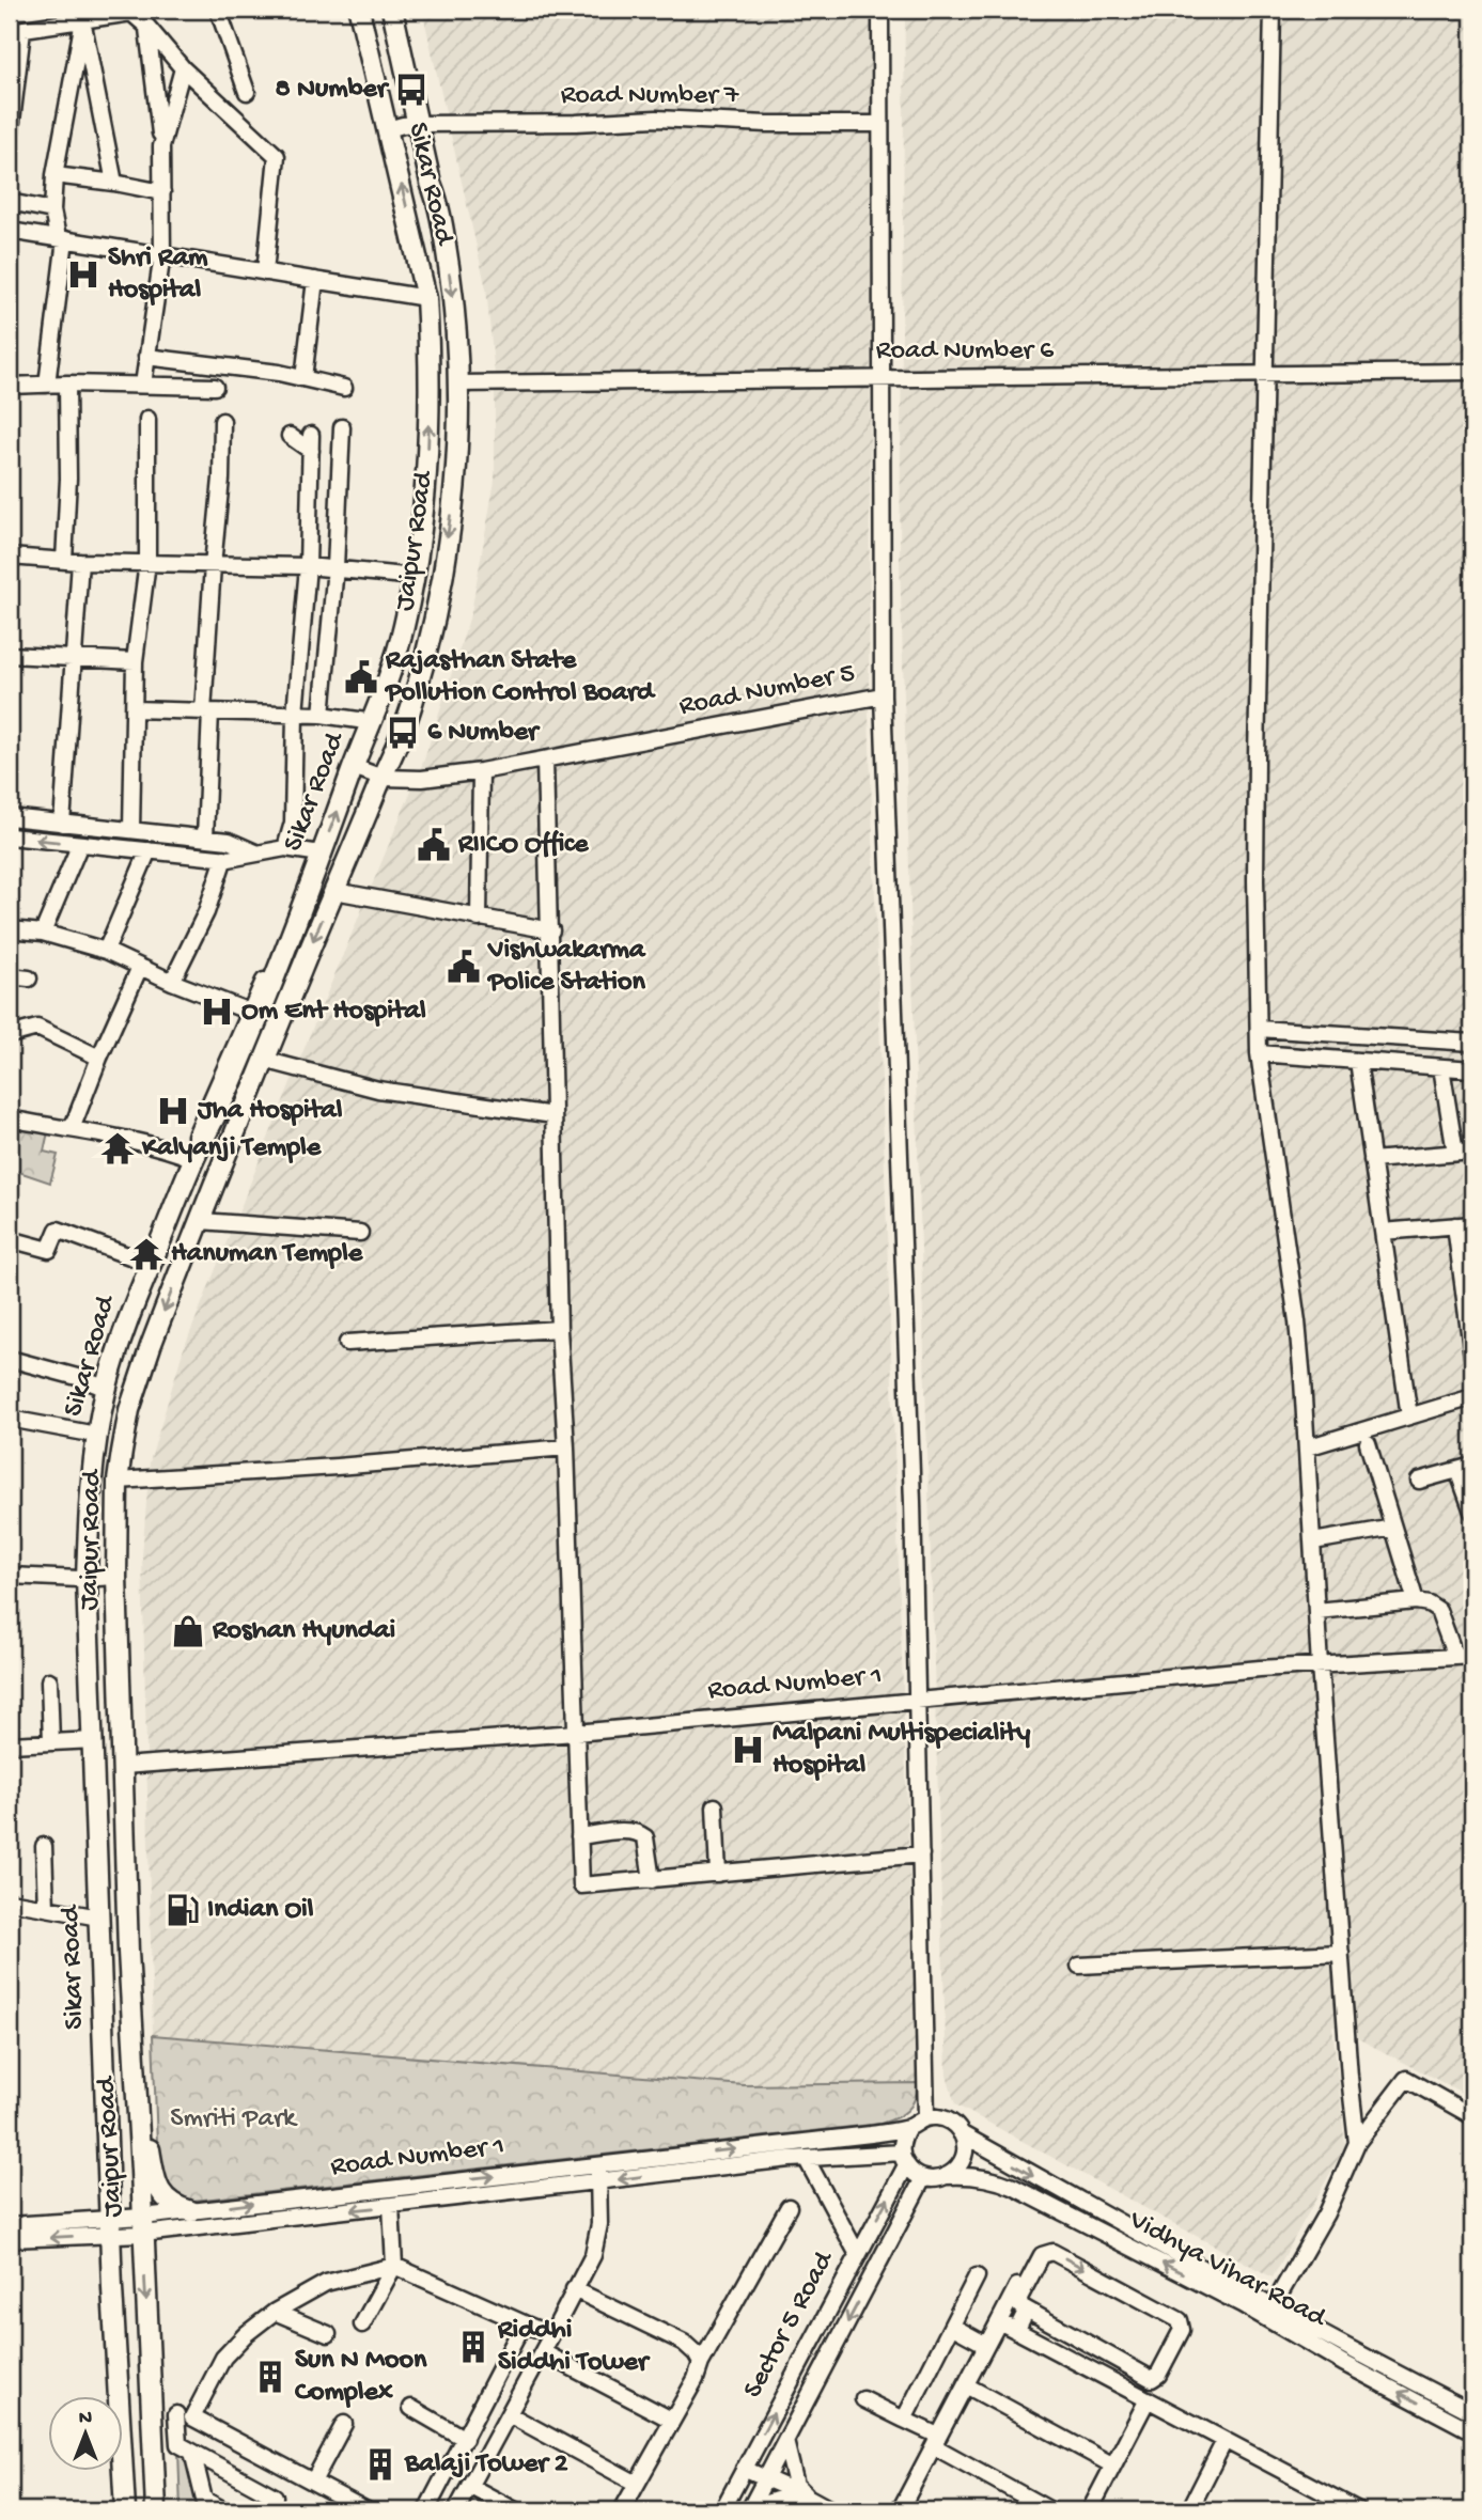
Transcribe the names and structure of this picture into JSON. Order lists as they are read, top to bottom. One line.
{"streets":{"main road":["Sikar Road","Jaipur Road"],"street":["Road Number 7","Road Number 6","Road Number 5","Road Number 1","Vidhya Vihar Road","Sector 5 Road"]},"crossings":[["Road Number 7","Sikar Road"],["Road Number 7","Jaipur Road"],["Sikar Road","Road Number 5"],["Sikar Road","Road Number 1"],["Road Number 6","Jaipur Road"],["Jaipur Road","Road Number 5"],["Jaipur Road","Road Number 1"],["Road Number 1","Vidhya Vihar Road"],["Road Number 1","Sector 5 Road"],["Vidhya Vihar Road","Sector 5 Road"]],"one_way":["Jaipur Road"],"parks":["Smriti Park"],"places":{"bus stop":["8 Number","6 Number"],"hospital":["Shri Ram Hospital","Om Ent Hospital","Jha Hospital","Malpani Multispeciality Hospital"],"public building":["Rajasthan State Pollution Control Board","RIICO Office","Vishwakarma Police Station"],"temple":["Kalyanji Temple","Hanuman Temple"],"shop":["Roshan Hyundai"],"fuel station":["Indian Oil"],"building":["Riddhi Siddhi Tower","Sun N Moon Complex","Balaji Tower 2"]},"north":"top"}
